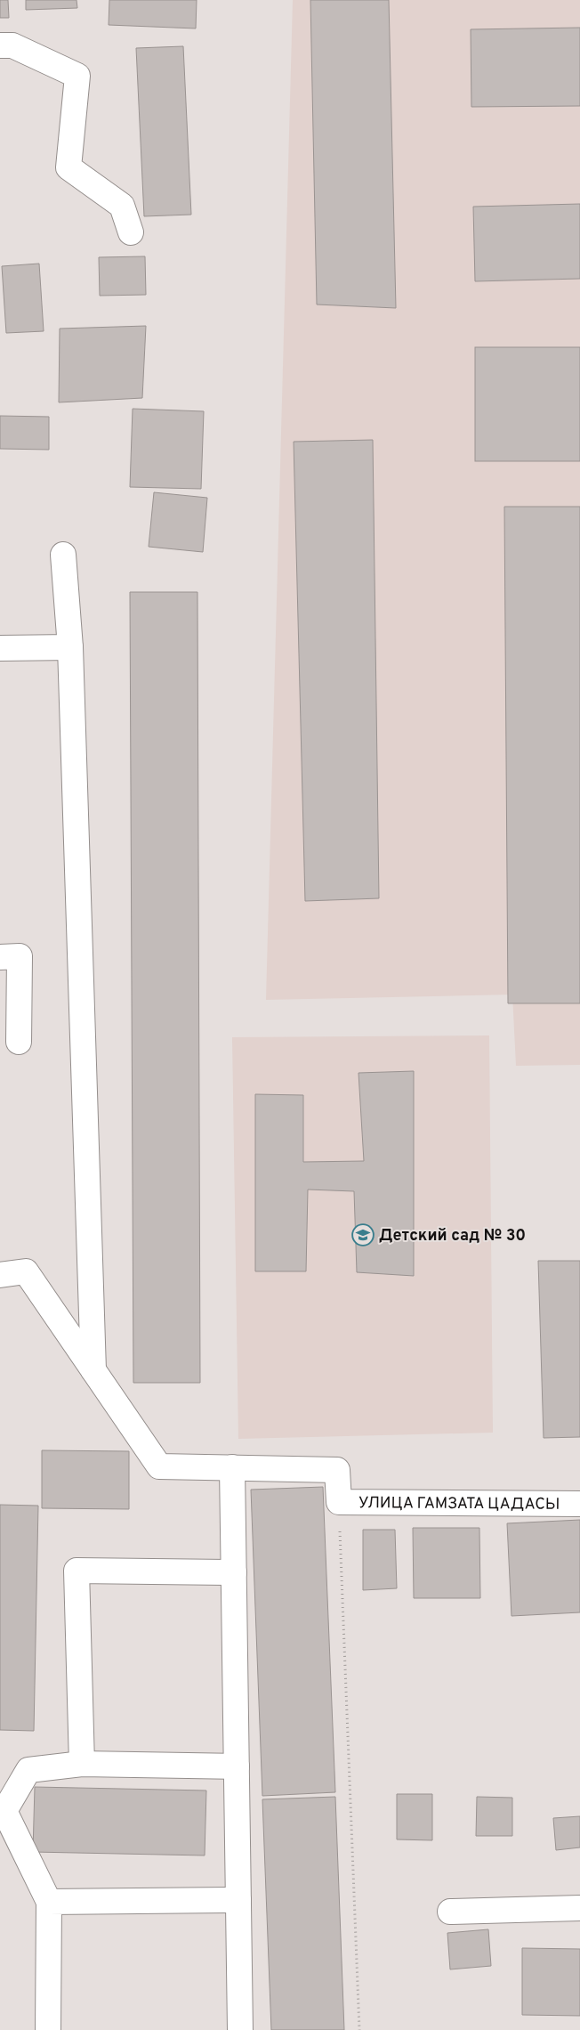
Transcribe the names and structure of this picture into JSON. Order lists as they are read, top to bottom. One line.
{"streets":{"street":["УЛИЦА ГАМЗАТА ЦАДАСЫ"]},"places":{"school or university":["Детский сад № 30"]}}
